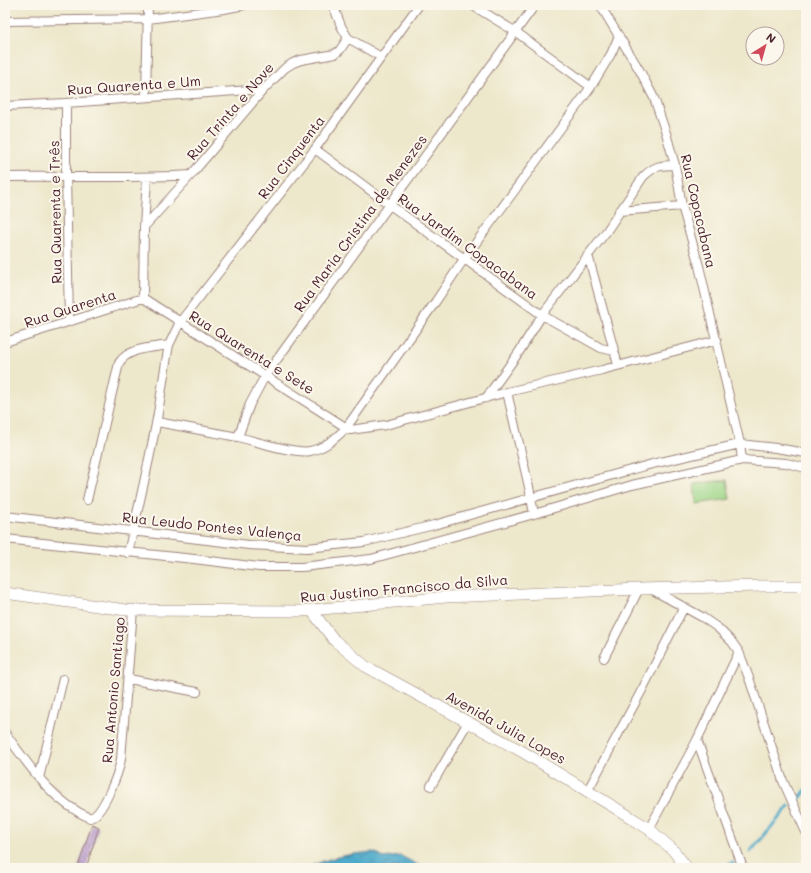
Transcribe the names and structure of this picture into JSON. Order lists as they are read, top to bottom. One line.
{"streets":{"main road":["Rua Justino Francisco da Silva","Avenida Julia Lopes"],"street":["Rua Quarenta e Um","Rua Trinta e Nove","Rua Cinquenta","Rua Copacabana","Rua Quarenta e Três","Rua Maria Cristina de Menezes","Rua Jardim Copacabana","Rua Quarenta","Rua Quarenta e Sete","Rua Leudo Pontes Valença","Rua Antonio Santiago"]},"crossings":[["Rua Quarenta e Um","Rua Trinta e Nove"],["Rua Quarenta e Um","Rua Quarenta e Três"],["Rua Cinquenta","Rua Jardim Copacabana"],["Rua Cinquenta","Rua Quarenta e Sete"],["Rua Cinquenta","Rua Leudo Pontes Valença"],["Rua Copacabana","Rua Leudo Pontes Valença"],["Rua Quarenta e Três","Rua Quarenta"],["Rua Maria Cristina de Menezes","Rua Jardim Copacabana"],["Rua Maria Cristina de Menezes","Rua Quarenta e Sete"],["Rua Quarenta","Rua Quarenta e Sete"],["Rua Justino Francisco da Silva","Rua Antonio Santiago"],["Rua Justino Francisco da Silva","Avenida Julia Lopes"]],"north":"top right"}
